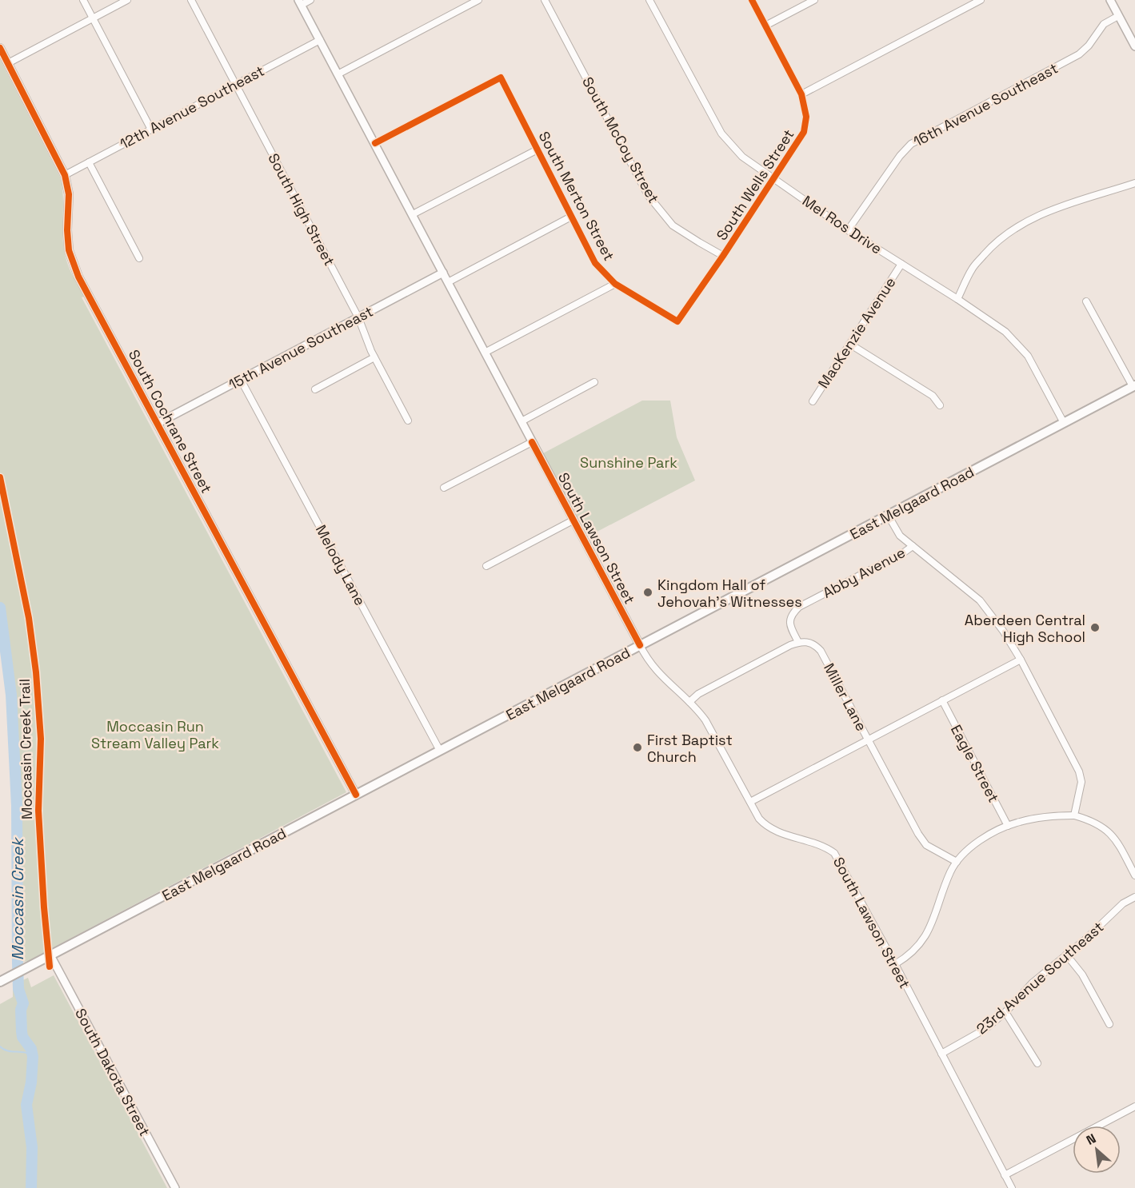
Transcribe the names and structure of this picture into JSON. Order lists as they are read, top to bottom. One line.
{"streets":{"main road":["East Melgaard Road"],"street":["16th Avenue Southeast","12th Avenue Southeast","South McCoy Street","South Wells Street","South Merton Street","South High Street","Mel Ros Drive","MacKenzie Avenue","15th Avenue Southeast","South Cochrane Street","South Lawson Street","Melody Lane","Abby Avenue","Miller Lane","Eagle Street","23rd Avenue Southeast","South Dakota Street"],"cycle path":["Moccasin Creek Trail"]},"crossings":[["16th Avenue Southeast","Mel Ros Drive"],["12th Avenue Southeast","South High Street"],["12th Avenue Southeast","South Cochrane Street"],["12th Avenue Southeast","South Lawson Street"],["South McCoy Street","South Wells Street"],["South Wells Street","South Merton Street"],["South Wells Street","Mel Ros Drive"],["South Merton Street","South Lawson Street"],["South High Street","15th Avenue Southeast"],["Mel Ros Drive","MacKenzie Avenue"],["Mel Ros Drive","East Melgaard Road"],["15th Avenue Southeast","South Cochrane Street"],["15th Avenue Southeast","South Lawson Street"],["15th Avenue Southeast","Melody Lane"],["South Cochrane Street","East Melgaard Road"],["East Melgaard Road","South Lawson Street"],["East Melgaard Road","Melody Lane"],["East Melgaard Road","South Dakota Street"],["South Lawson Street","23rd Avenue Southeast"],["Abby Avenue","Miller Lane"]],"water":["Moccasin Creek"],"parks":["Sunshine Park","Moccasin Run Stream Valley Park"],"places":["Kingdom Hall of Jehovah's Witnesses","Aberdeen Central High School","First Baptist Church"],"north":"top left"}
